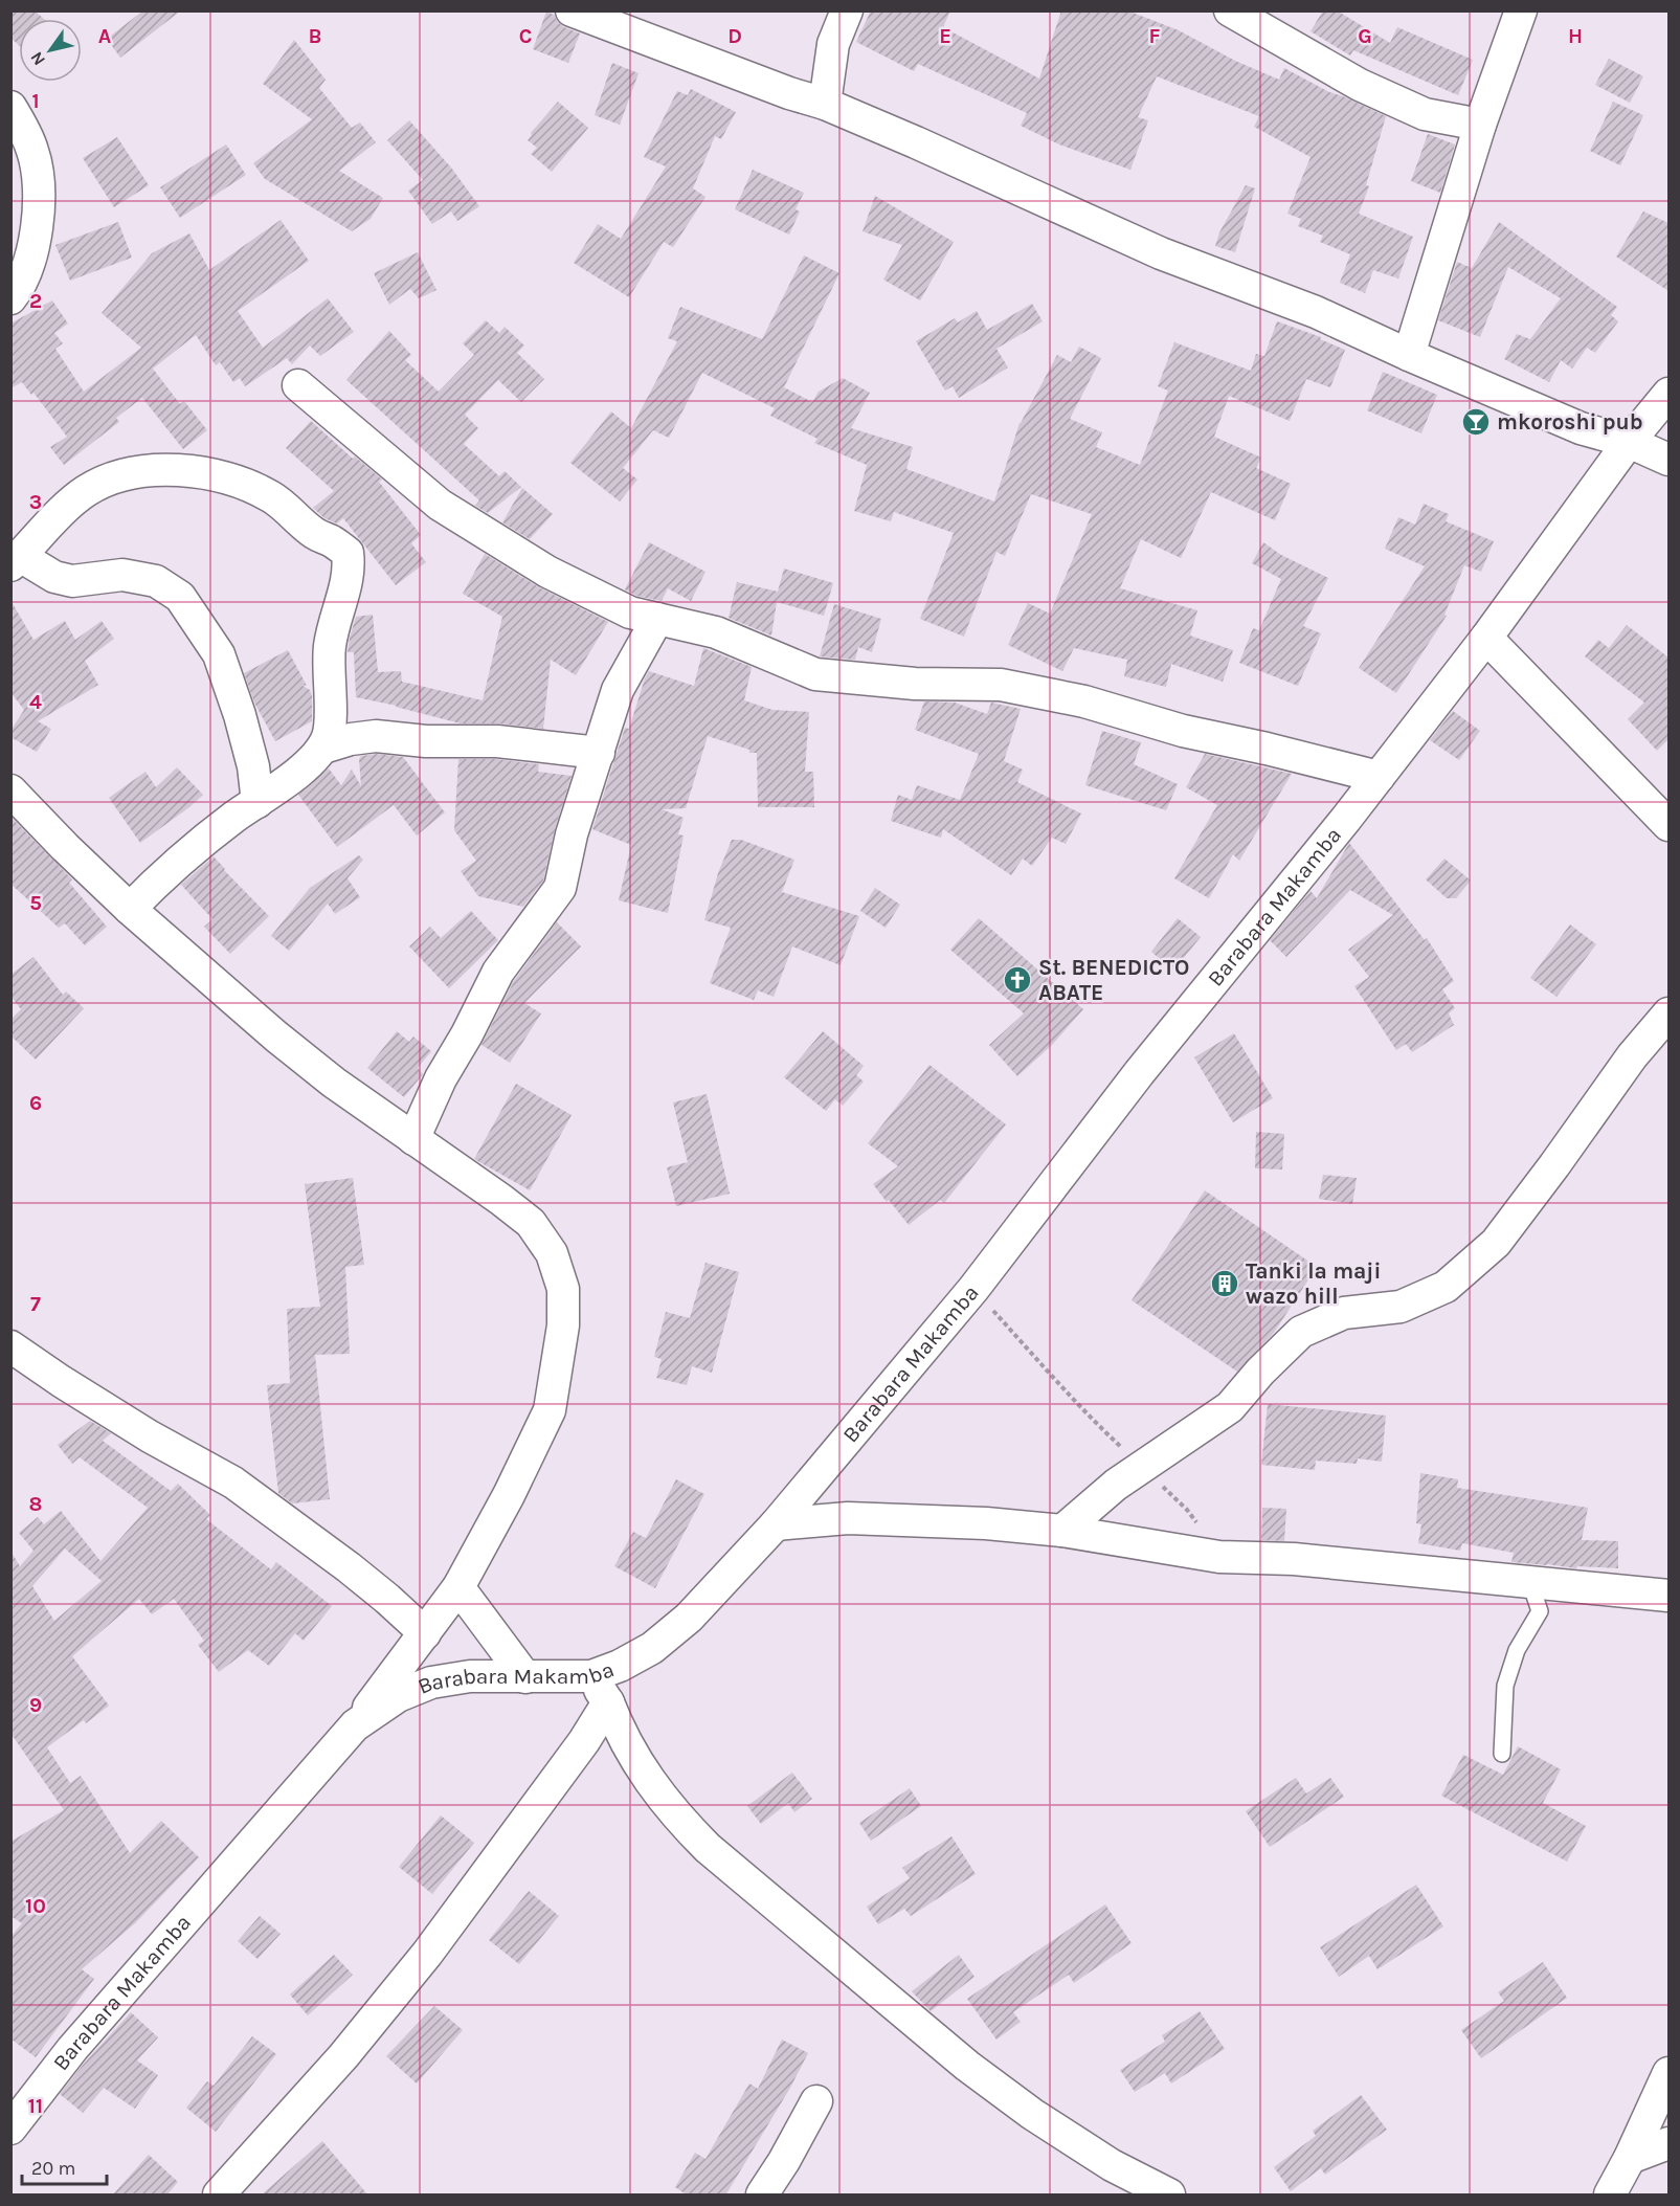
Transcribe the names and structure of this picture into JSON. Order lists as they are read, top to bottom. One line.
{"streets":{"street":["Barabara Makamba"]},"places":{"bar":["mkoroshi pub"],"church":["St. BENEDICTO ABATE"],"building":["Tanki la maji wazo hill"]},"scale_bar":"20 m","north":"bottom left","grid":{"columns":["A","B","C","D","E","F","G","H"],"rows":["1","2","3","4","5","6","7","8","9","10","11"]}}
